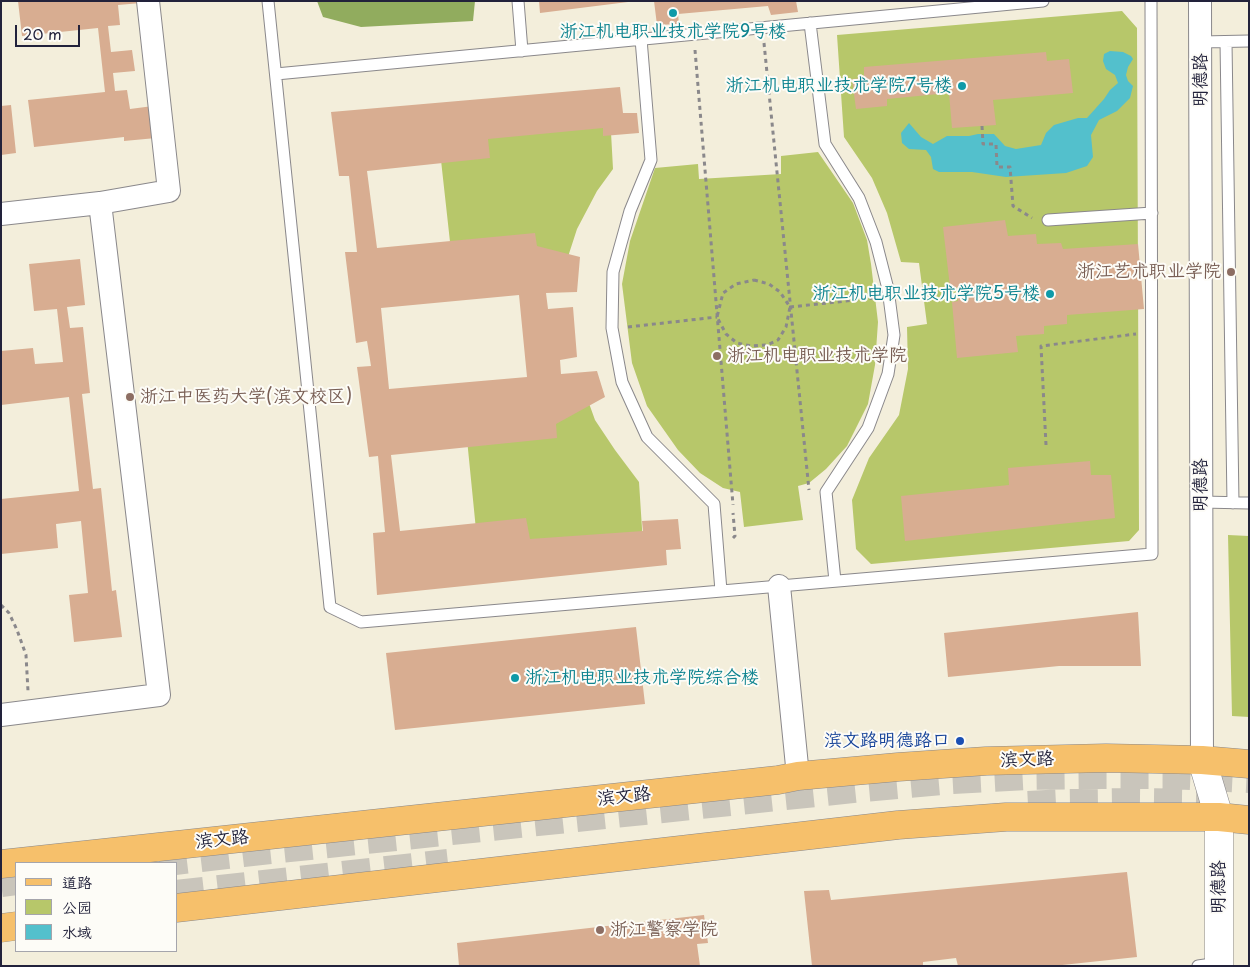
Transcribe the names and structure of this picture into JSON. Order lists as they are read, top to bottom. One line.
{"streets":{"main road":["滨文路"],"street":["明德路"]},"crossings":[["明德路","滨文路"]],"places":["浙江机电职业技术学院9号楼","浙江机电职业技术学院7号楼","浙江艺术职业学院","浙江机电职业技术学院5号楼","浙江机电职业技术学院","浙江中医药大学(滨文校区)","浙江机电职业技术学院综合楼","滨文路明德路口","浙江警察学院"],"legend":["道路","公园","水域"],"scale_bar":"20 m"}
